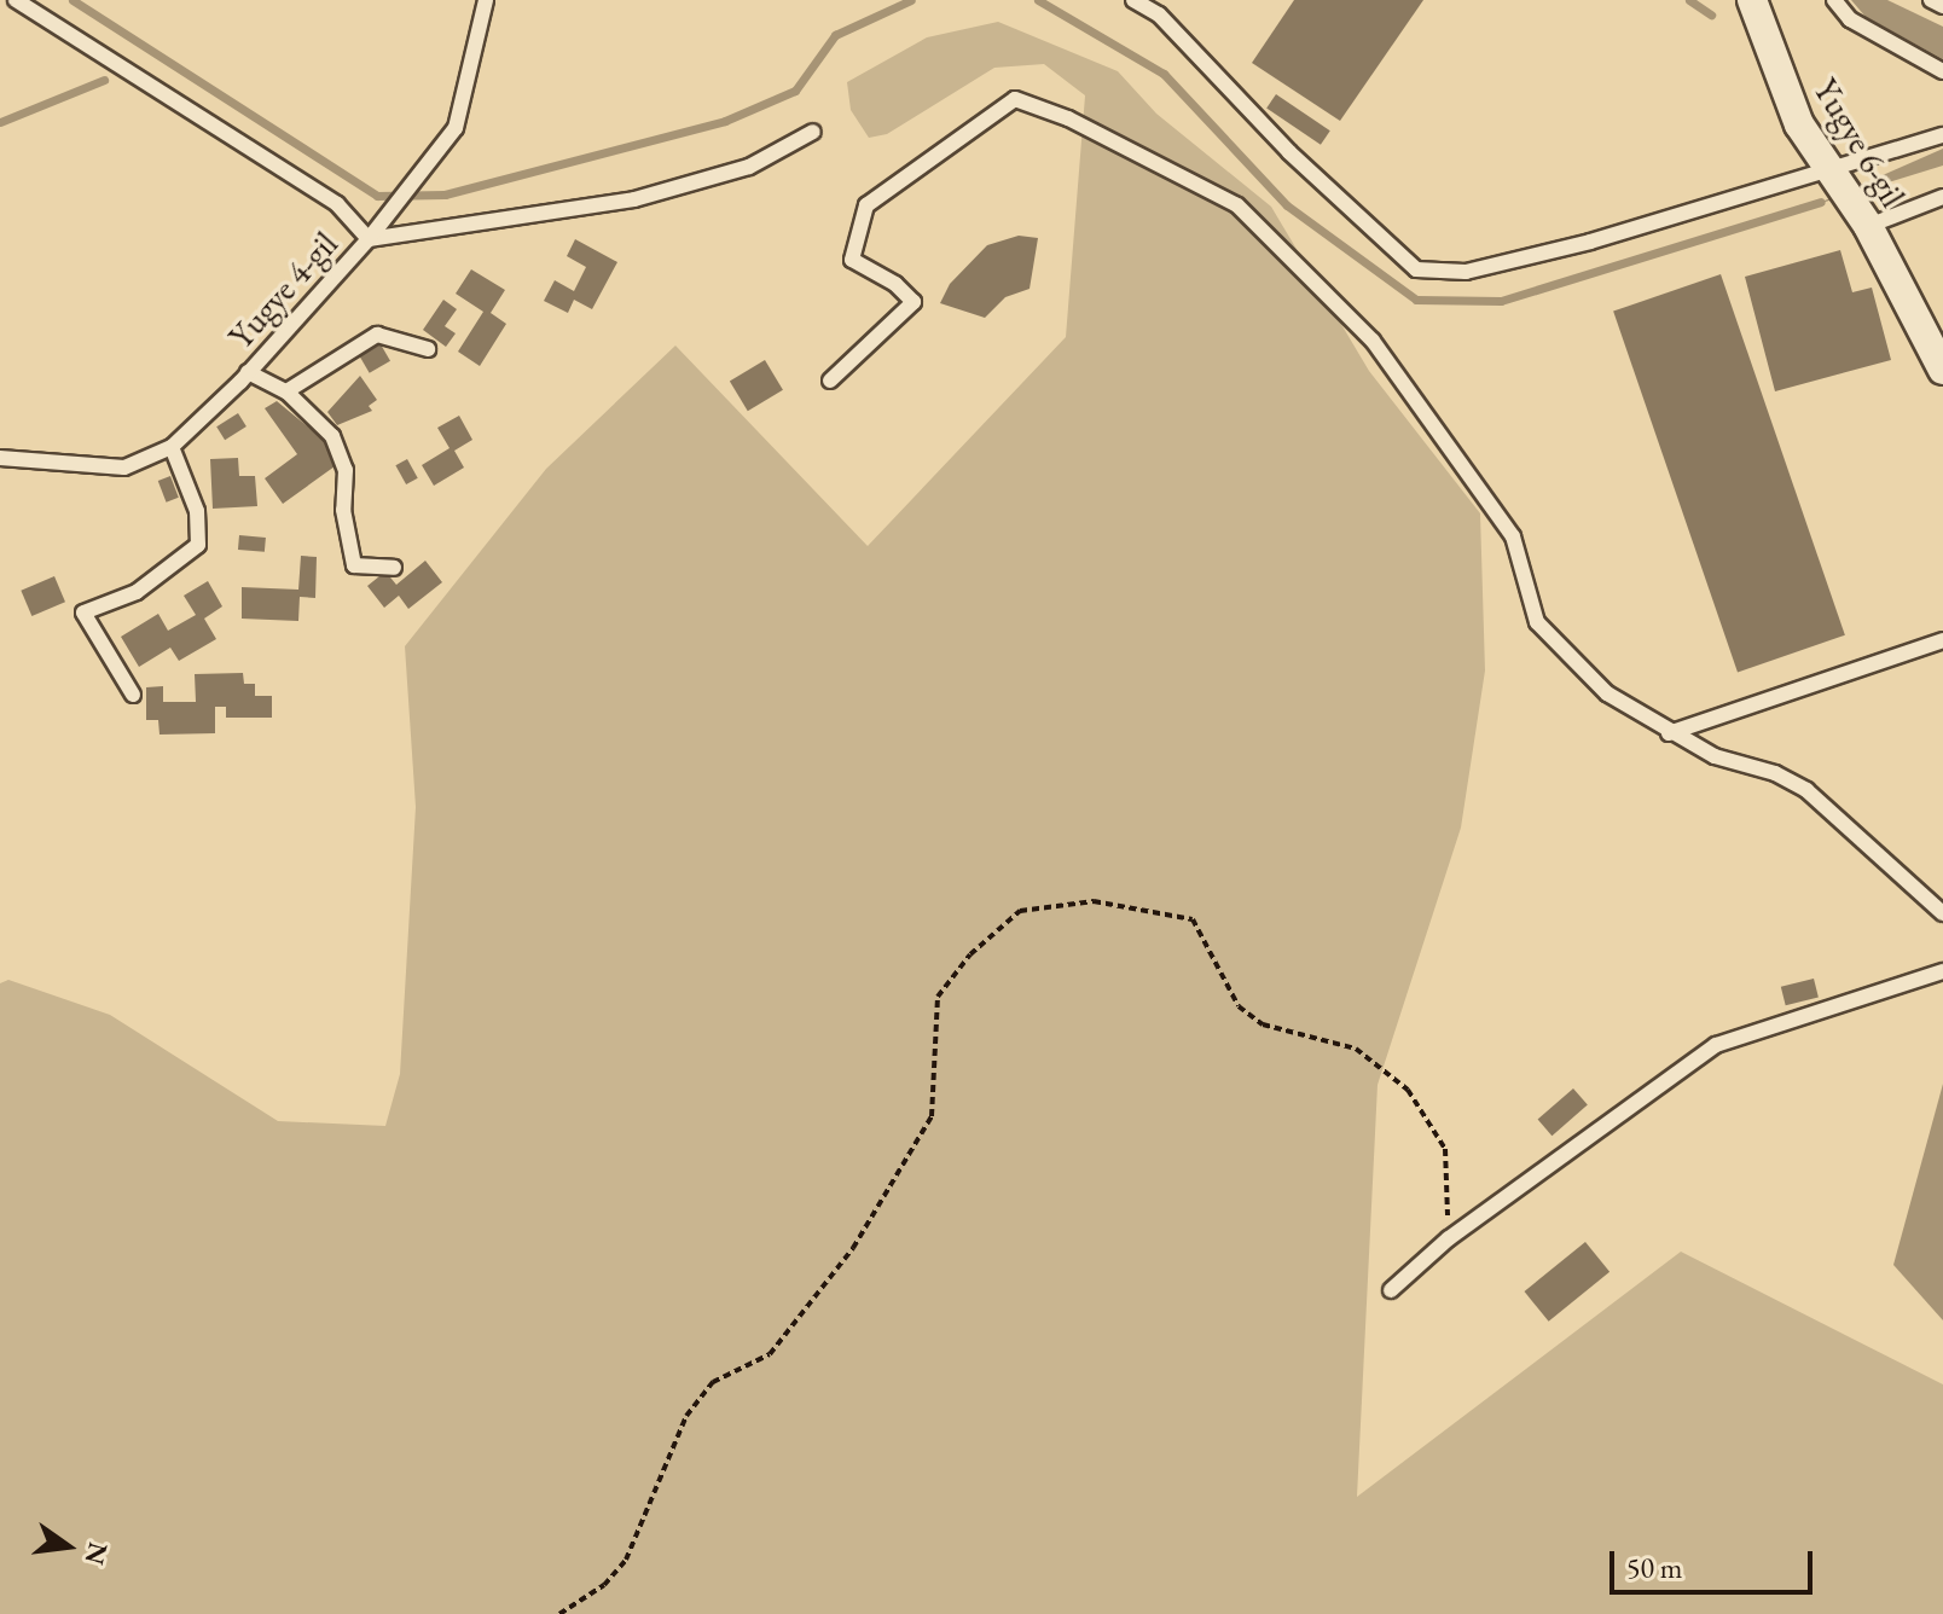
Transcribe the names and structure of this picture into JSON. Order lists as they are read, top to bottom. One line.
{"streets":{"street":["Yugye 6-gil"],"lane":["Yugye 4-gil"]},"scale_bar":"50 m","north":"right"}
